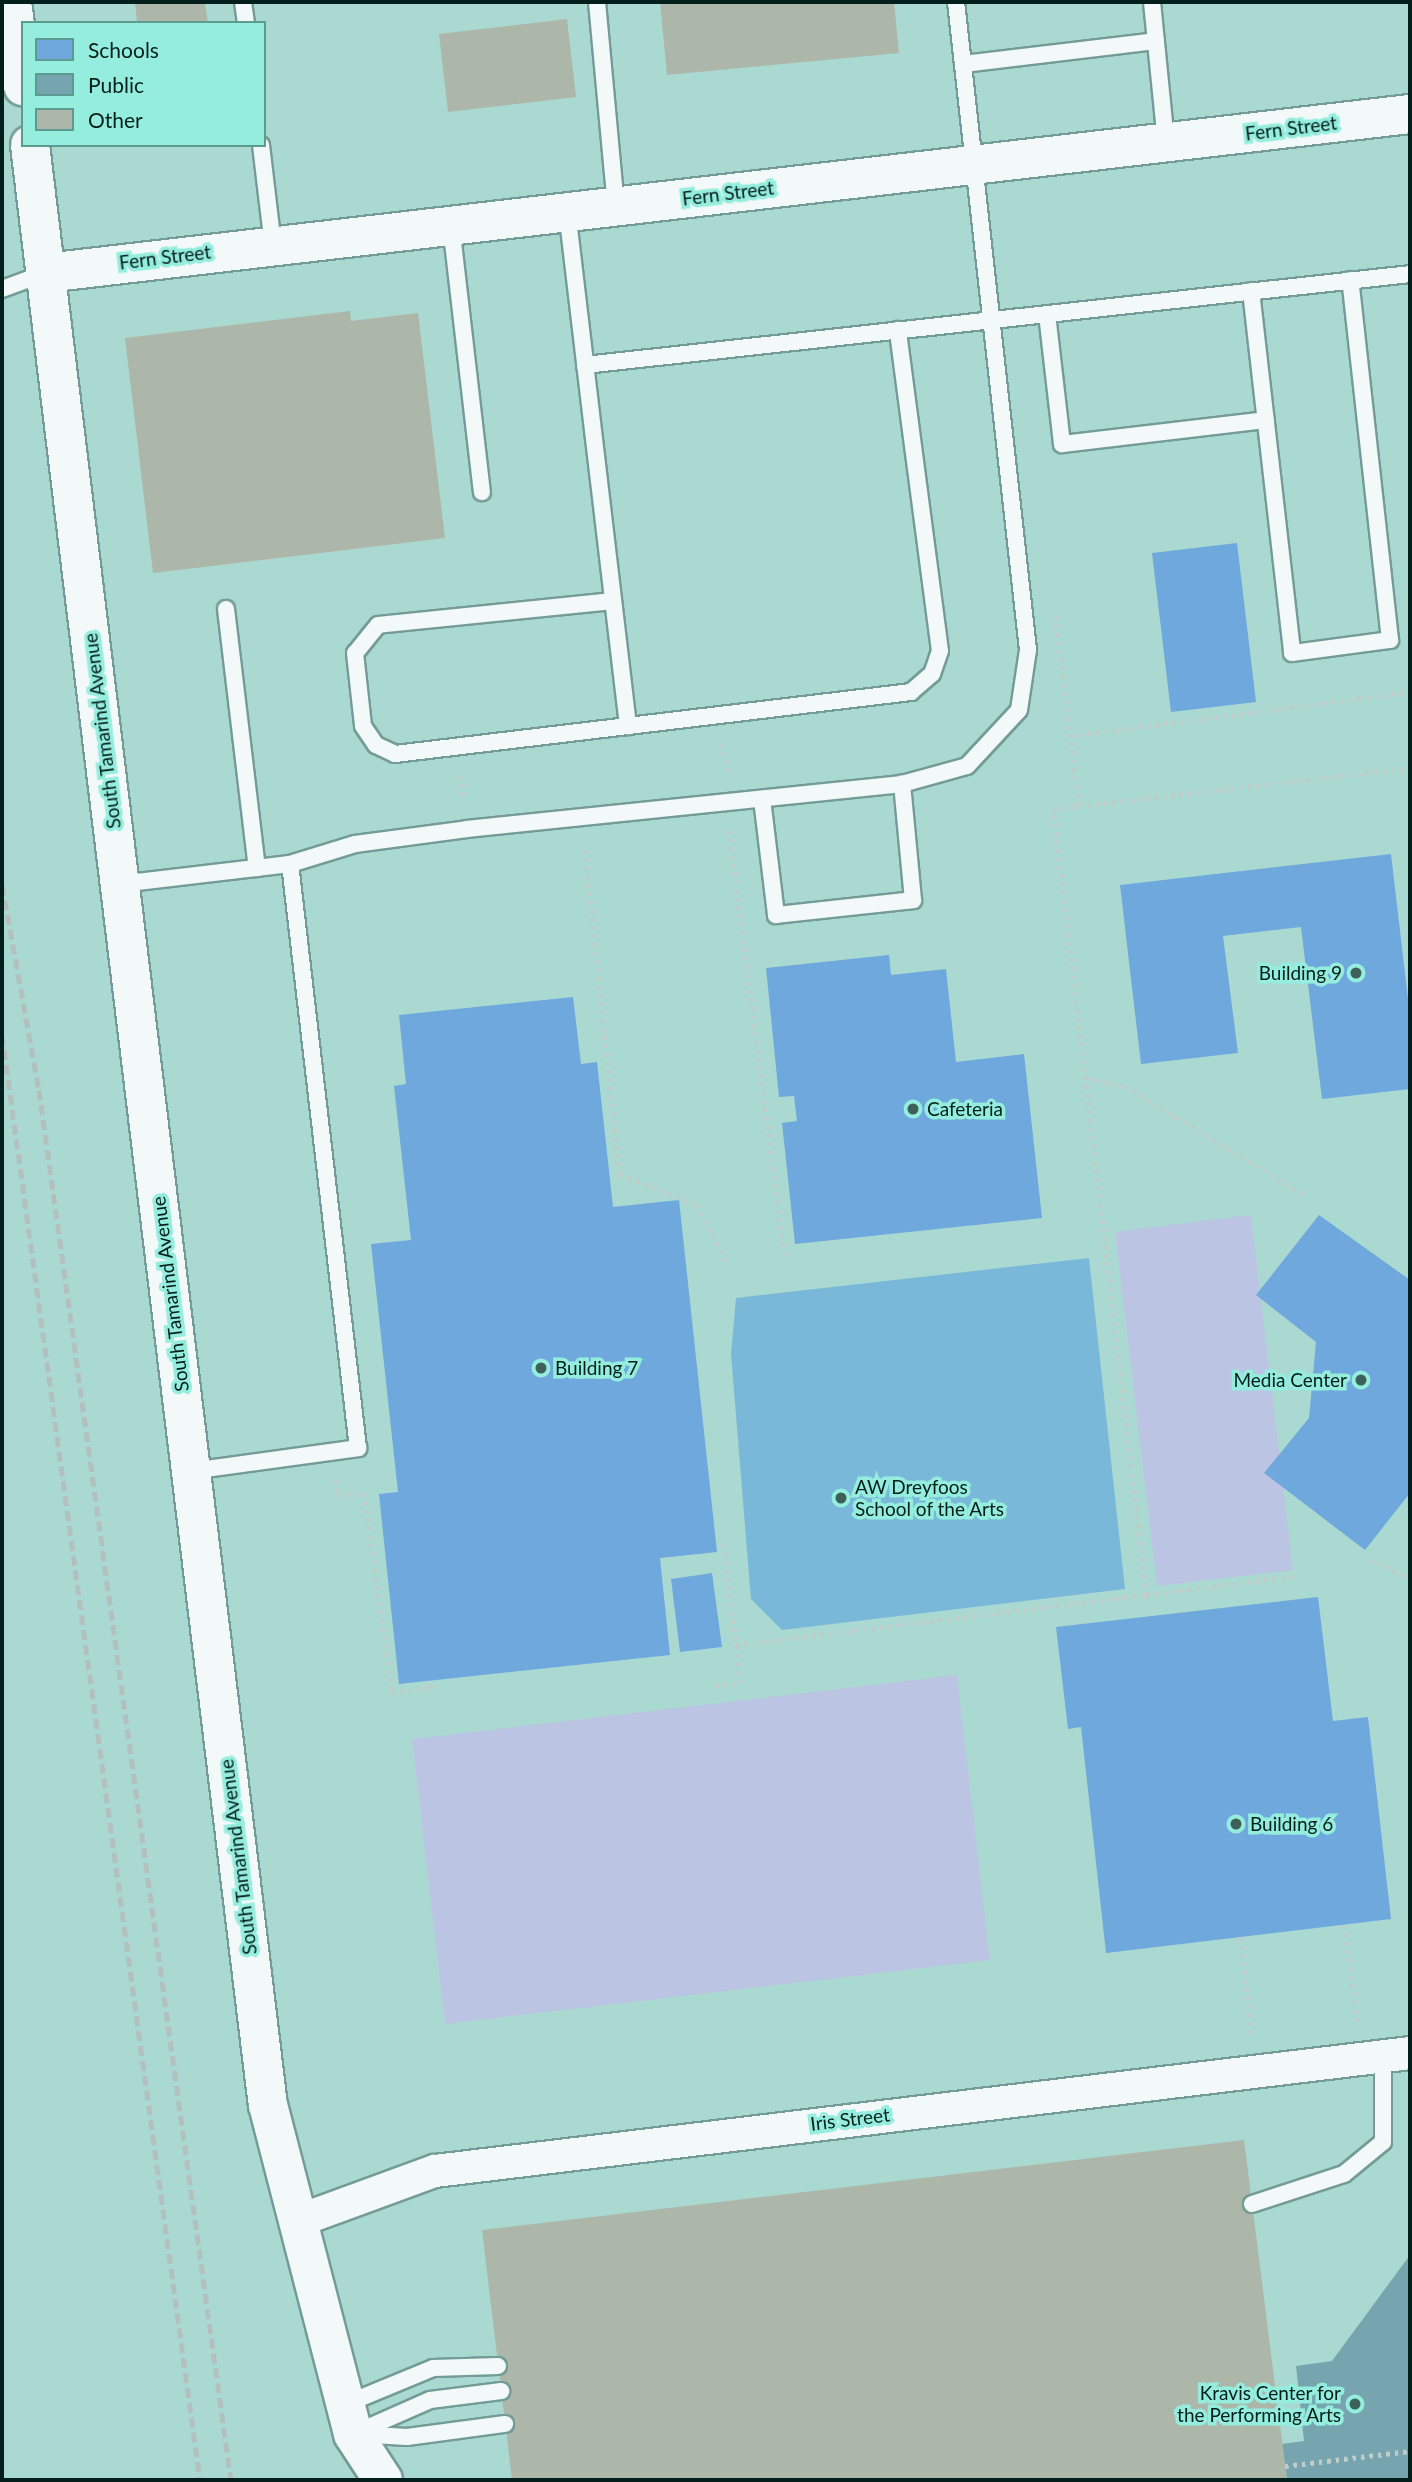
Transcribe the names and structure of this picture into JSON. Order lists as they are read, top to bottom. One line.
{"streets":{"street":["Fern Street","South Tamarind Avenue","Iris Street"]},"crossings":[["Fern Street","South Tamarind Avenue"],["South Tamarind Avenue","Iris Street"]],"places":["Building 9","Cafeteria","Building 7","Media Center","AW Dreyfoos School of the Arts","Building 6","Kravis Center for the Performing Arts"],"legend":["Schools","Public","Other"]}
